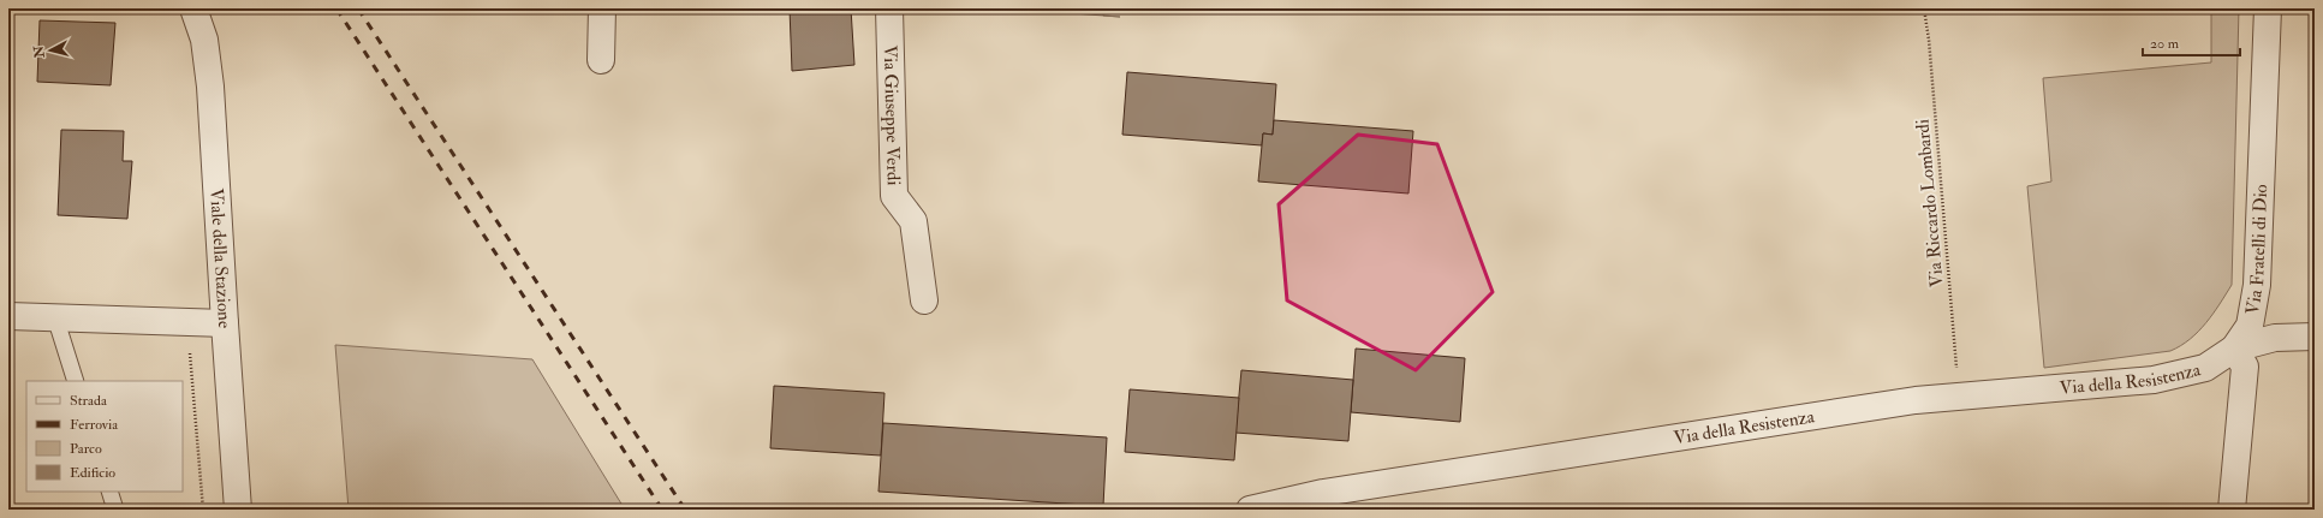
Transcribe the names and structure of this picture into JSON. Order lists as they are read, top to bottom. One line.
{"streets":{"street":["Via Giuseppe Verdi","Via Fratelli di Dio","Viale della Stazione","Via della Resistenza"],"path":["Via Riccardo Lombardi"]},"crossings":[["Via Riccardo Lombardi","Via della Resistenza"],["Via Fratelli di Dio","Via della Resistenza"]],"legend":["Strada","Ferrovia","Parco","Edificio"],"scale_bar":"20 m","north":"left"}
